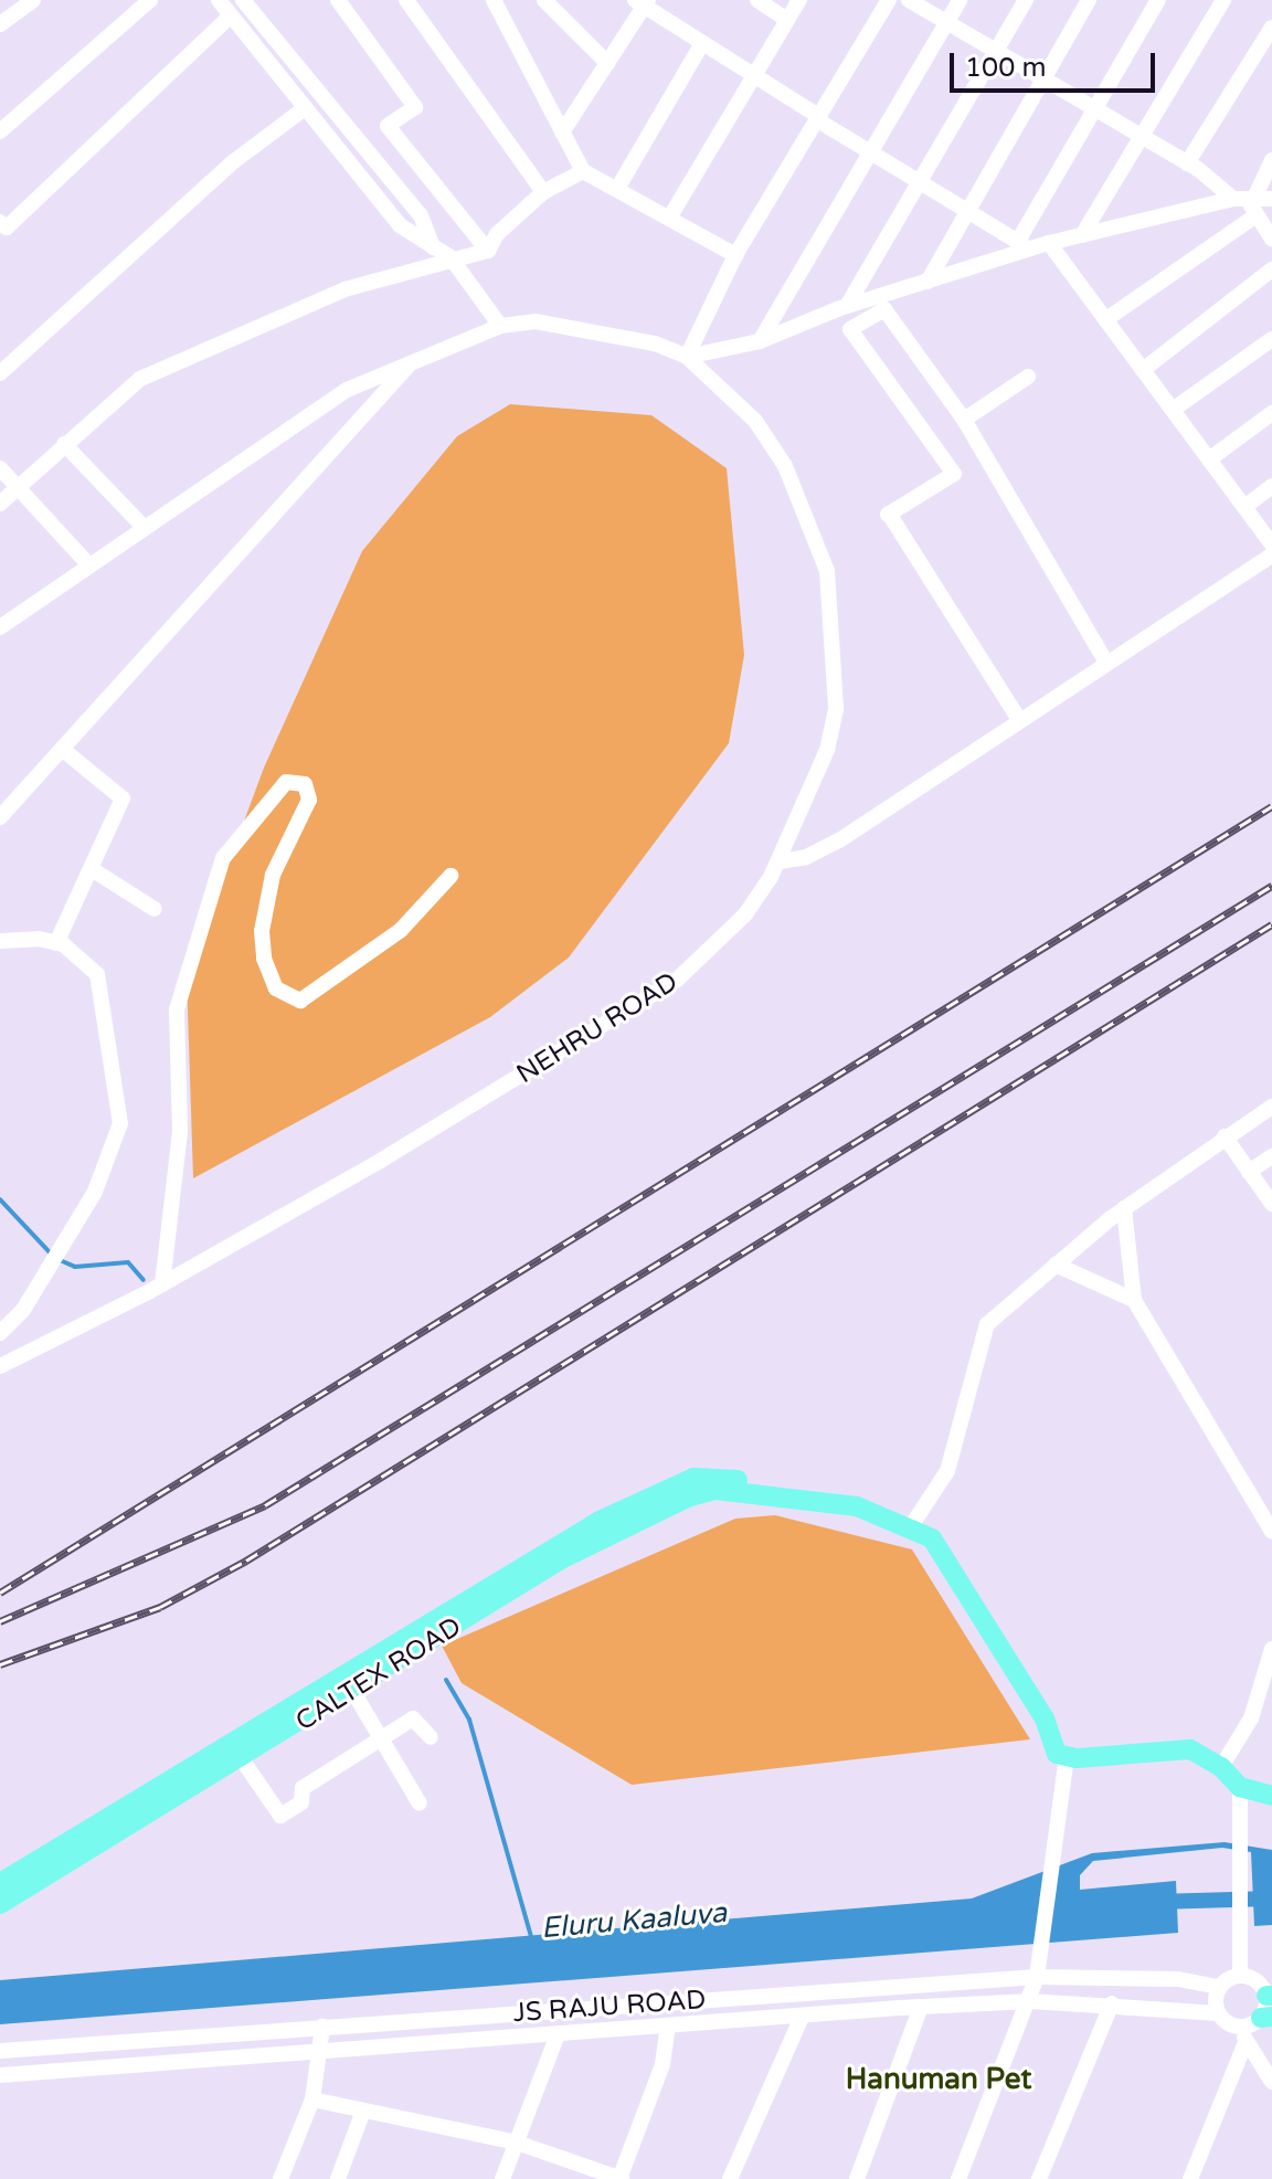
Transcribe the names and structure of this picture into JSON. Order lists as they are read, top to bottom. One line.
{"streets":{"main road":["CALTEX ROAD"],"street":["NEHRU ROAD","JS RAJU ROAD"]},"districts":["Hanuman Pet"],"water":["Eluru Kaaluva"],"scale_bar":"100 m"}
